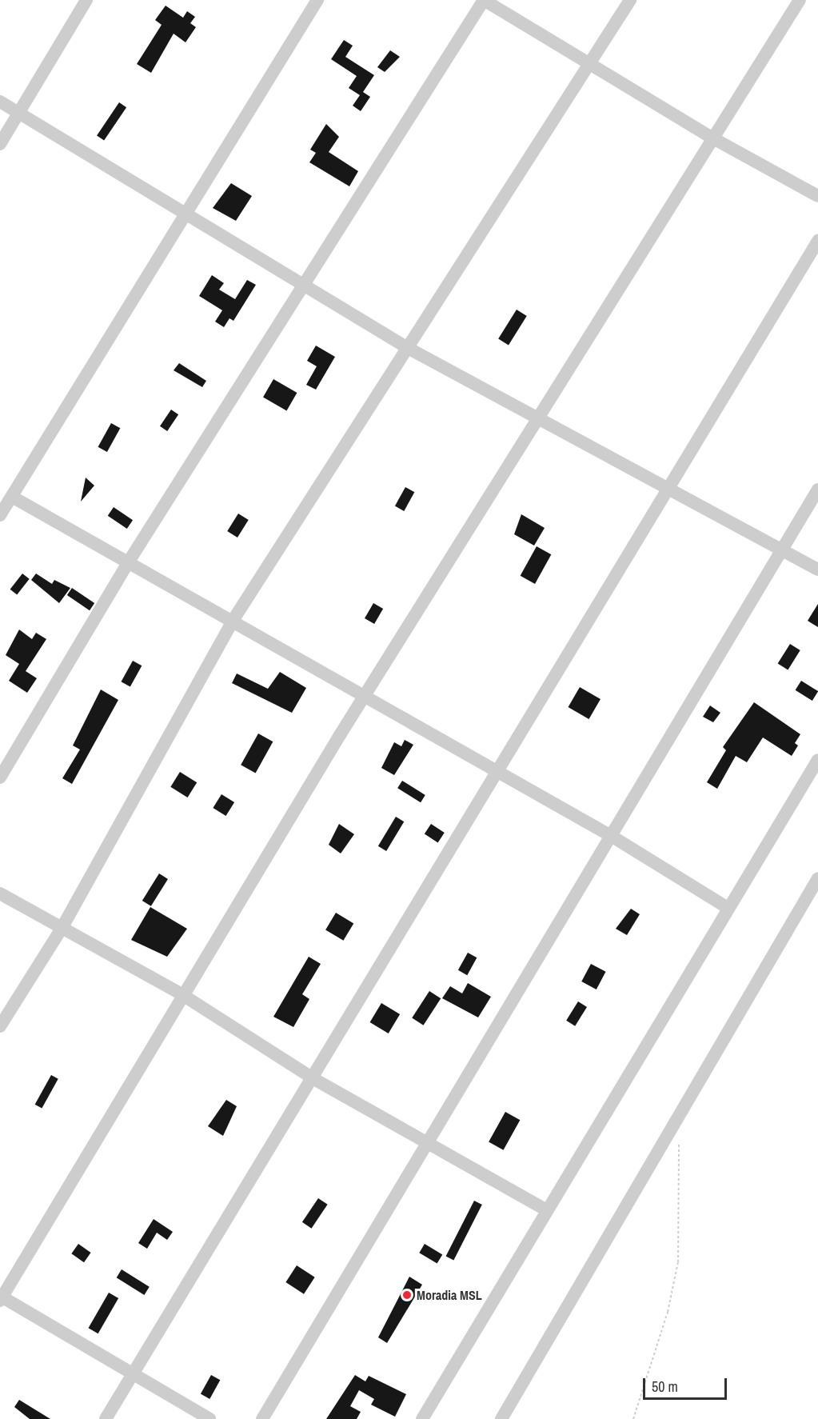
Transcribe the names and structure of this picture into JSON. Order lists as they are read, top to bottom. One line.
{"places":["Moradia MSL"],"scale_bar":"50 m"}
